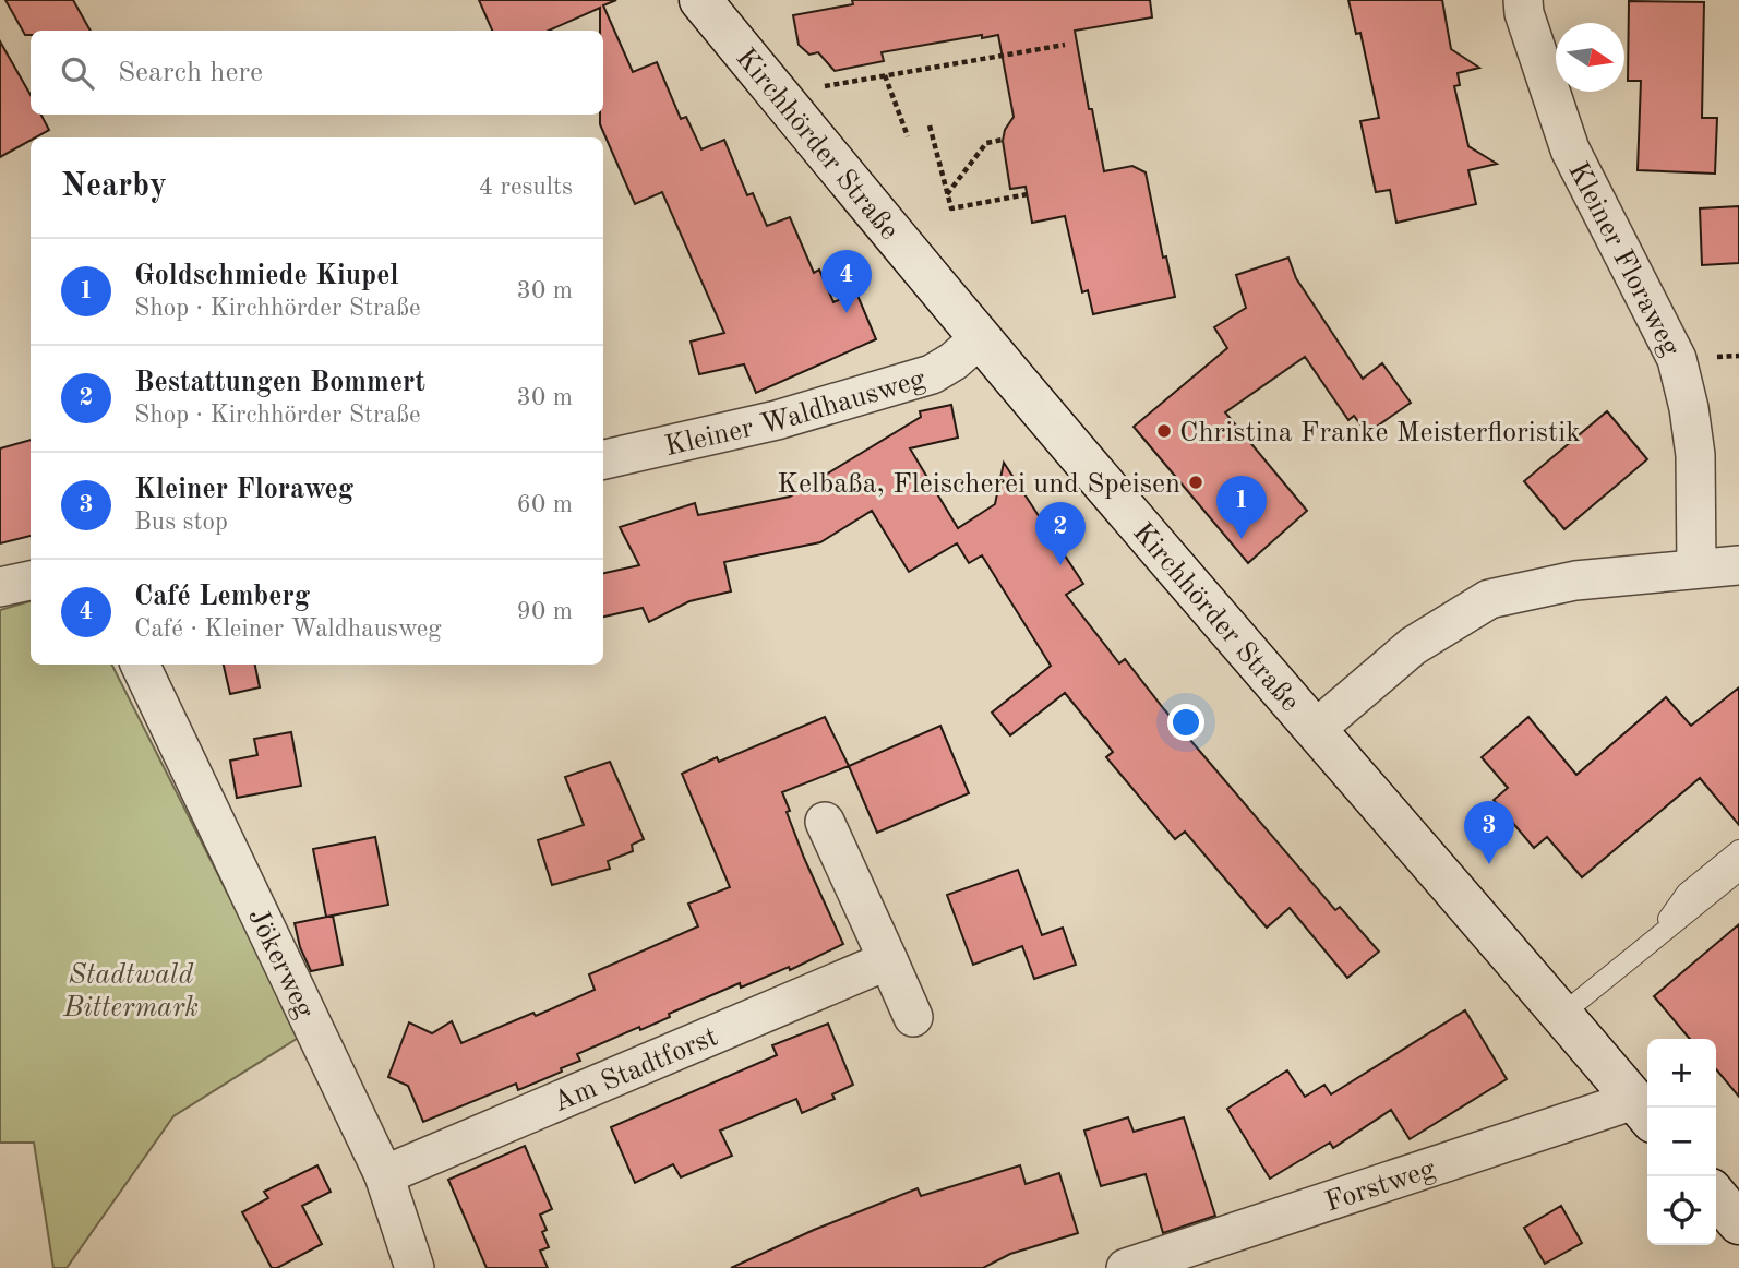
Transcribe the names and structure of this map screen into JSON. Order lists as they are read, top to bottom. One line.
{"streets":{"main road":["Kirchhörder Straße"],"street":["Kleiner Floraweg","Kleiner Waldhausweg","Jökerweg","Am Stadtforst","Forstweg"]},"crossings":[["Kirchhörder Straße","Kleiner Waldhausweg"],["Kirchhörder Straße","Forstweg"],["Jökerweg","Am Stadtforst"]],"parks":["Stadtwald Bittermark"],"places":["Christina Franke Meisterfloristik","Kelbaßa, Fleischerei und Speisen"],"north":"right","page":{"search":"Search here","heading":["Nearby","4 results"],"list":[{"mark":"1","name":"Goldschmiede Kiupel","note":"Shop · Kirchhörder Straße","value":"30 m"},{"mark":"2","name":"Bestattungen Bommert","note":"Shop · Kirchhörder Straße","value":"30 m"},{"mark":"3","name":"Kleiner Floraweg","note":"Bus stop","value":"60 m"},{"mark":"4","name":"Café Lemberg","note":"Café · Kleiner Waldhausweg","value":"90 m"}],"pins":["4","1","2","3"],"map_buttons":["+","−"]}}
